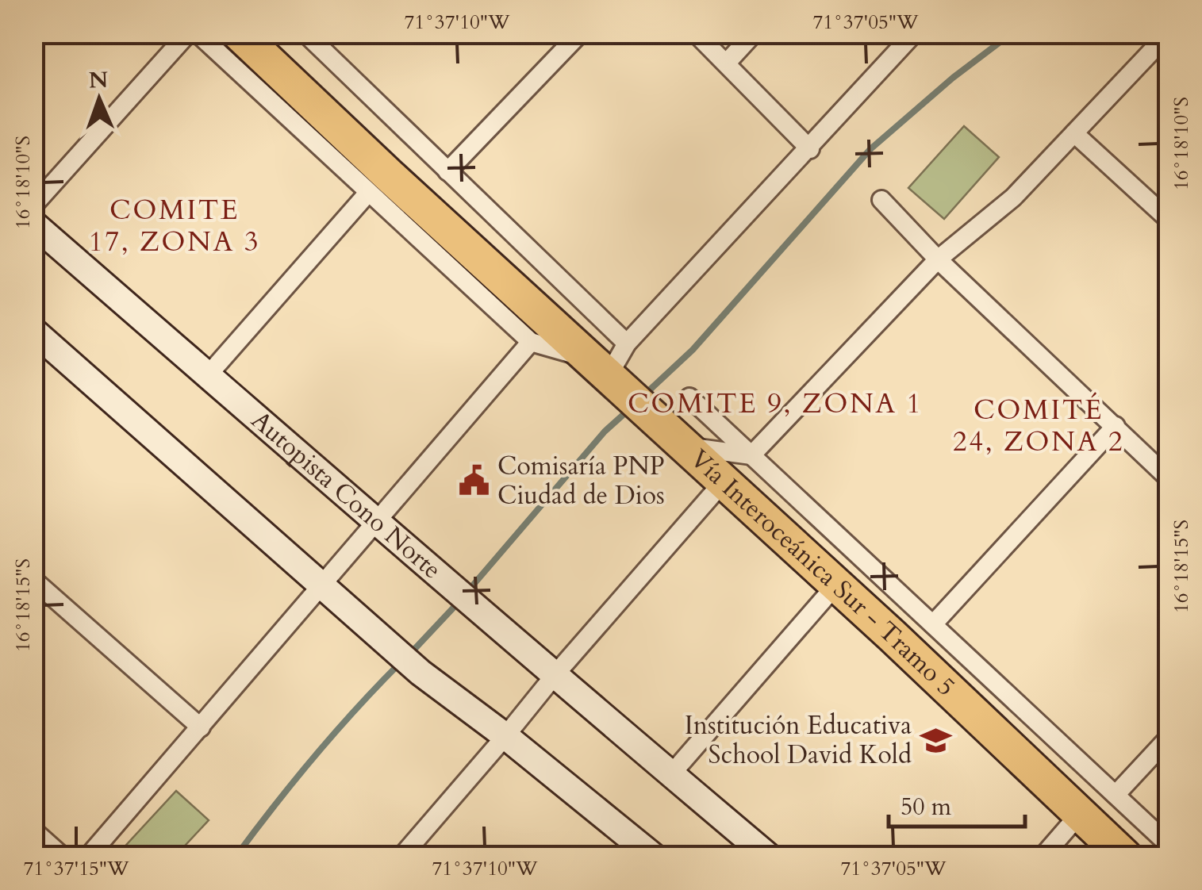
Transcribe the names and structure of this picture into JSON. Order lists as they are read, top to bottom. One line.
{"streets":{"highway":["Vía Interoceánica Sur - Tramo 5"],"main road":["Autopista Cono Norte"]},"districts":["COMITE 17, ZONA 3","COMITE 9, ZONA 1","COMITÉ 24, ZONA 2"],"places":{"public building":["Comisaría PNP Ciudad de Dios"],"school or university":["Institución Educativa School David Kold"]},"scale_bar":"50 m","north":"top","coordinates":["71°37'10\"W","71°37'05\"W","16°18'10\"S","16°18'15\"S","71°37'15\"W"]}
